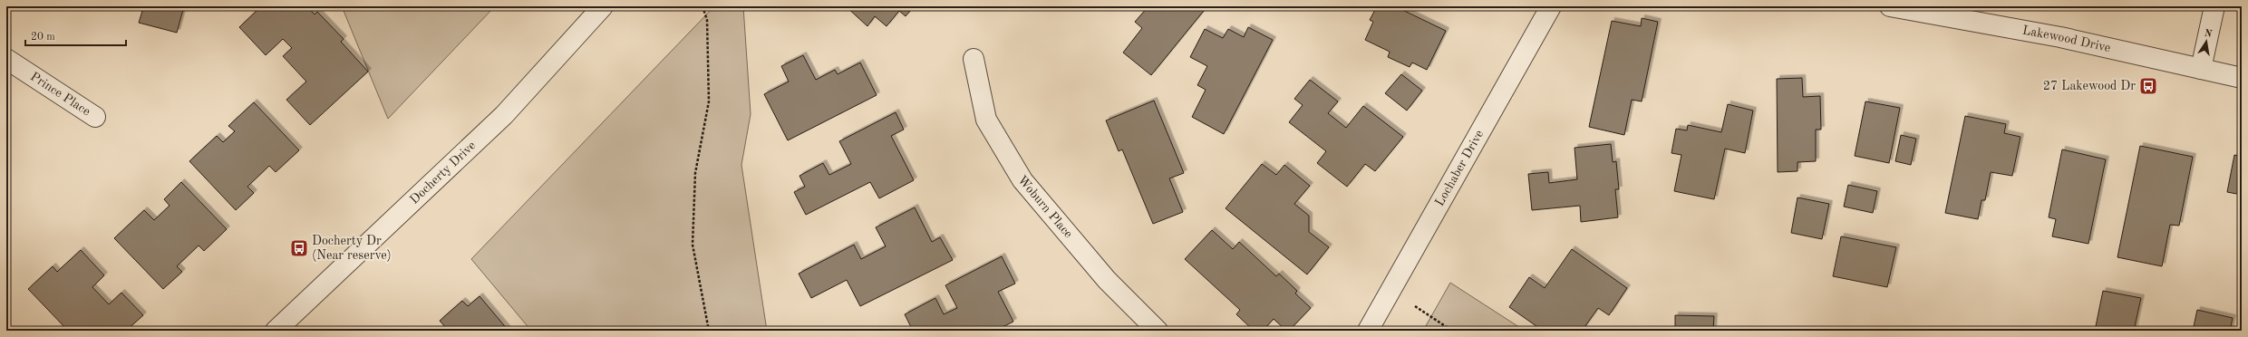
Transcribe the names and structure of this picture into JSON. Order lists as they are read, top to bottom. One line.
{"streets":{"street":["Lakewood Drive","Prince Place","Lochaber Drive","Docherty Drive","Woburn Place"]},"places":{"bus stop":["27 Lakewood Dr","Docherty Dr (Near reserve)"]},"scale_bar":"20 m","north":"top"}
